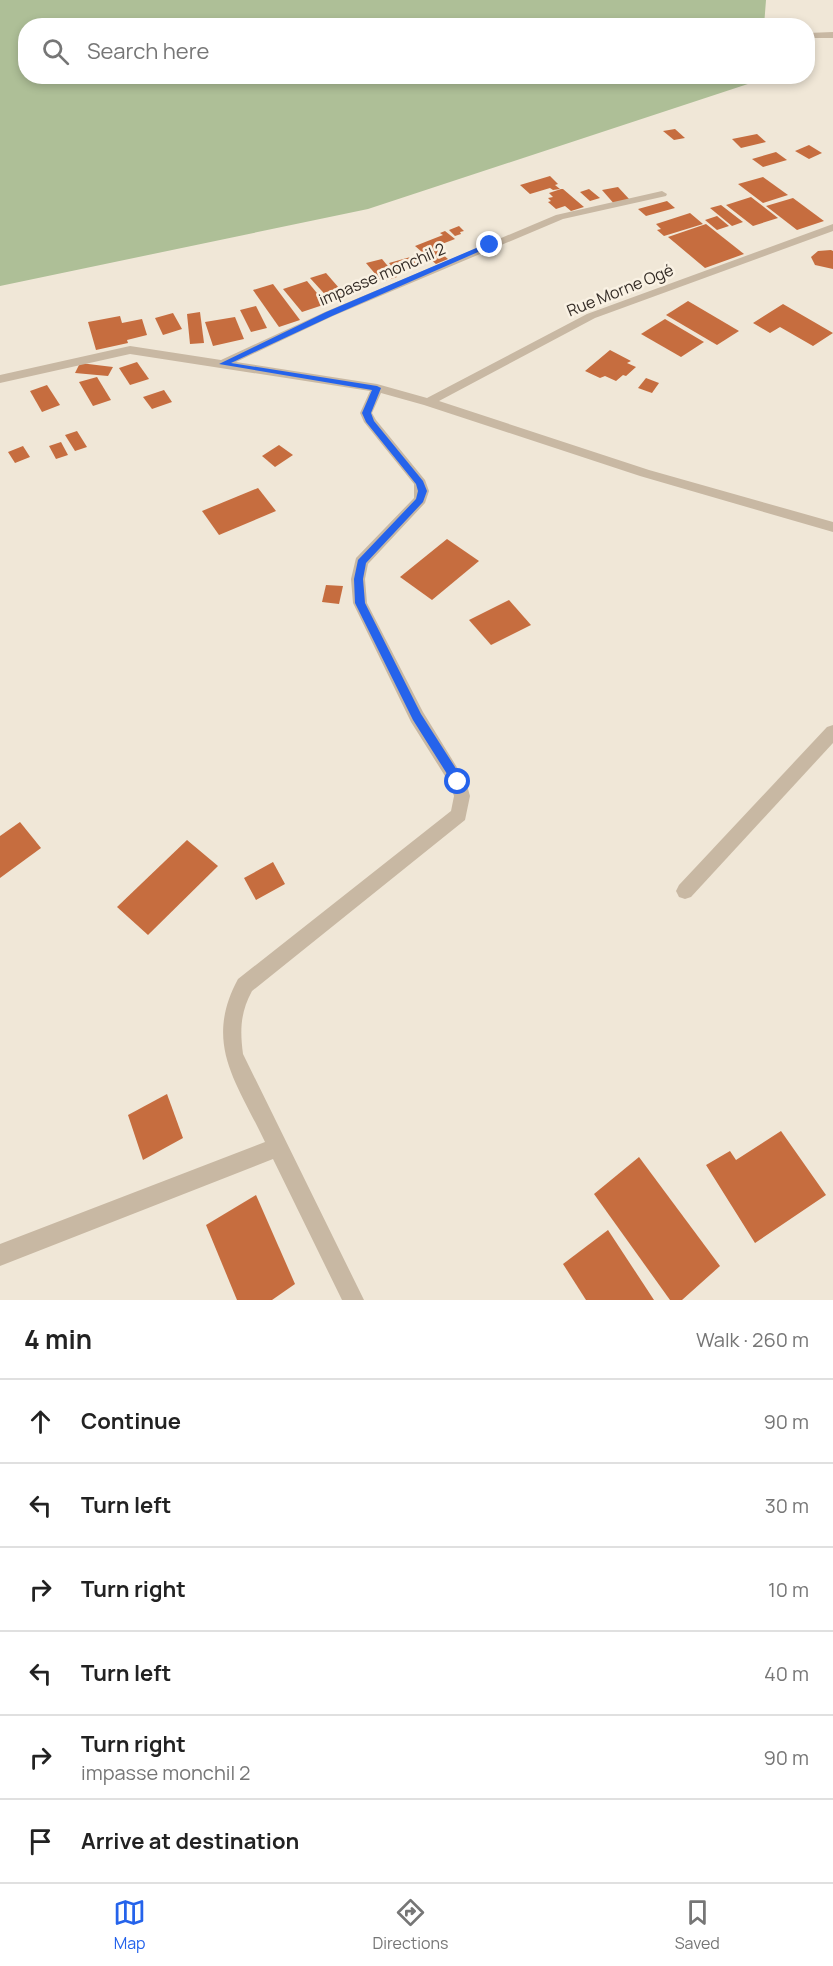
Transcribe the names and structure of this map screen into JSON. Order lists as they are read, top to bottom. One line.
{"streets":{"street":["impasse monchil 2","Rue Morne Ogé"]},"page":{"search":"Search here","heading":["4 min","Walk · 260 m"],"list":[["Continue","90 m"],["Turn left","30 m"],["Turn right","10 m"],["Turn left","40 m"],["Turn right","impasse monchil 2","90 m"],"Arrive at destination"],"nav":["Map","Directions","Saved"]}}
